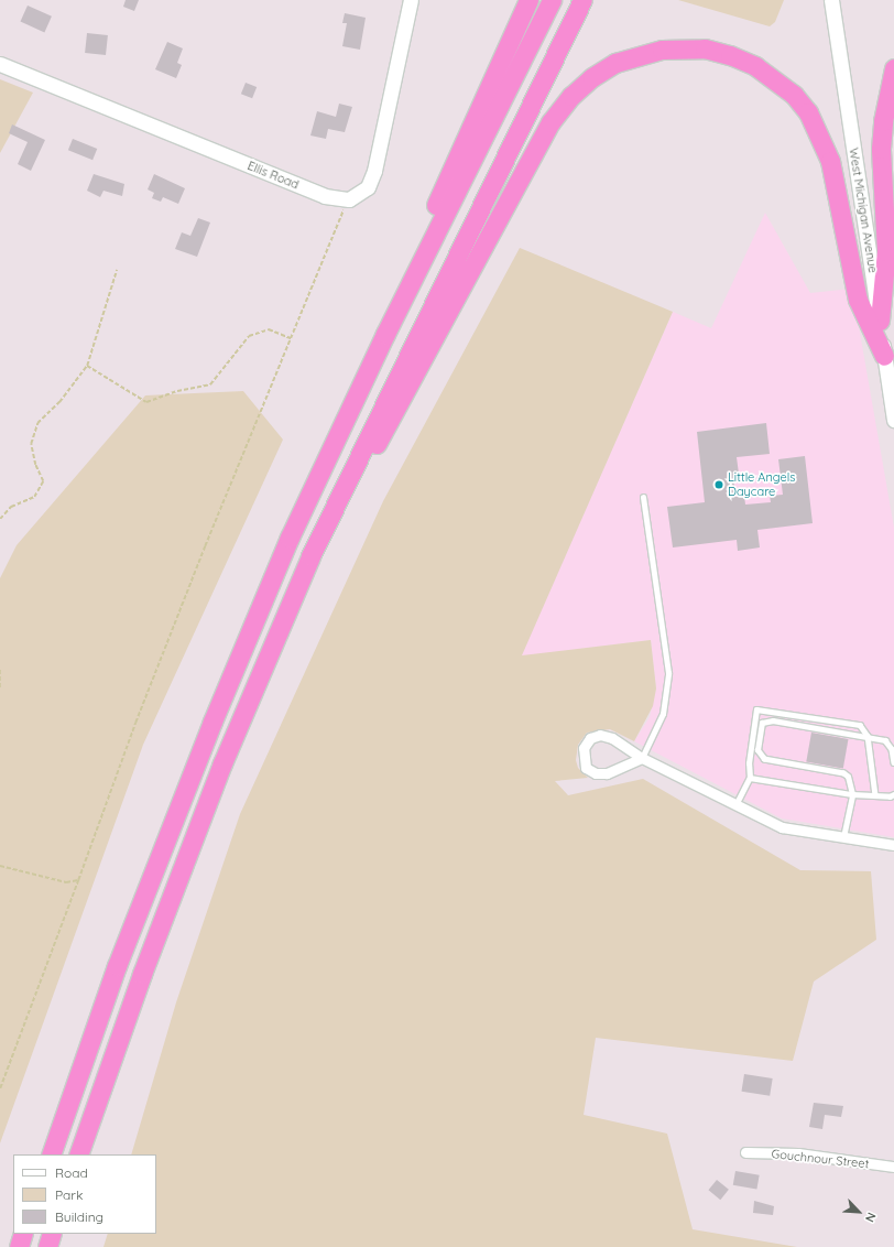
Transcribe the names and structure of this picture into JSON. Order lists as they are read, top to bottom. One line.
{"streets":{"street":["Ellis Road","West Michigan Avenue","Gouchnour Street"]},"places":["Little Angels Daycare"],"legend":["Road","Park","Building"],"north":"bottom right"}
